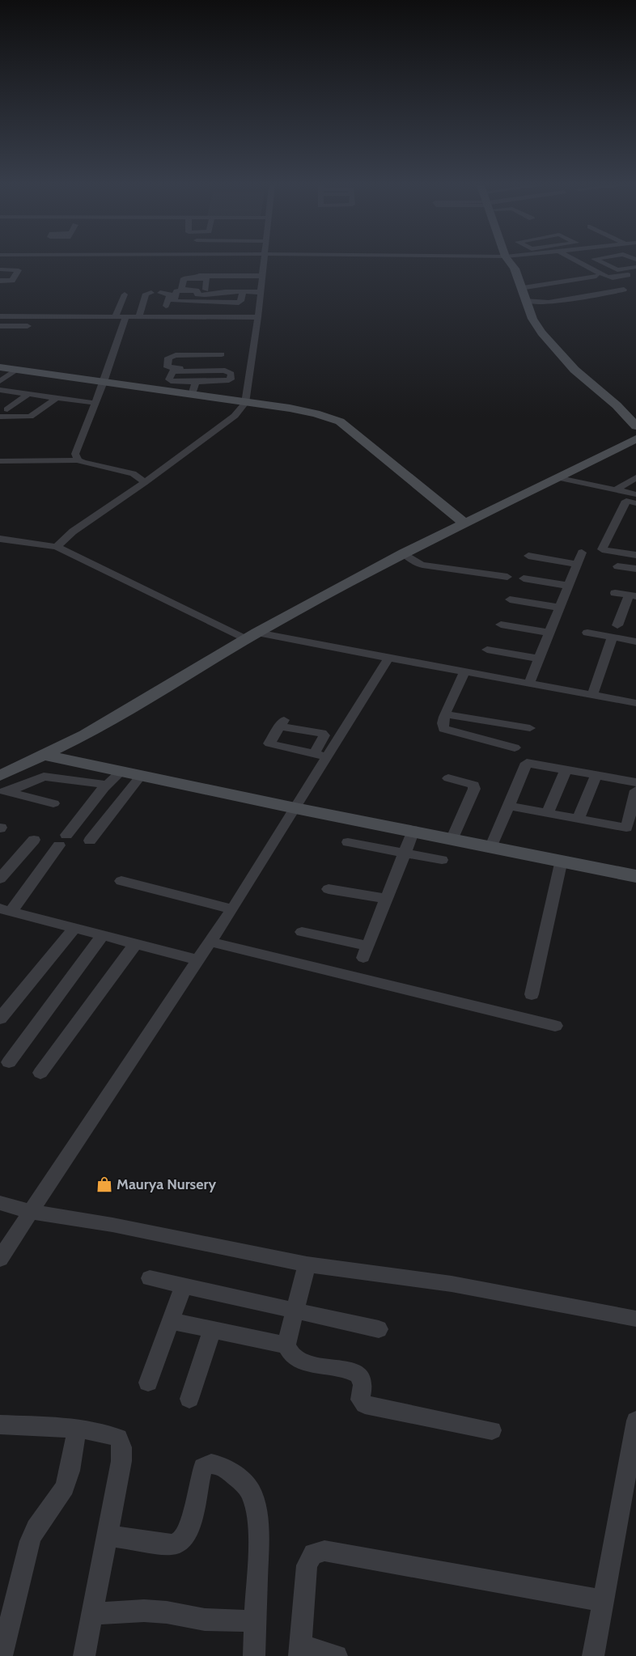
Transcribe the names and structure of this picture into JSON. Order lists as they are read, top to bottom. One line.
{"places":{"shop":["Maurya Nursery"]}}
